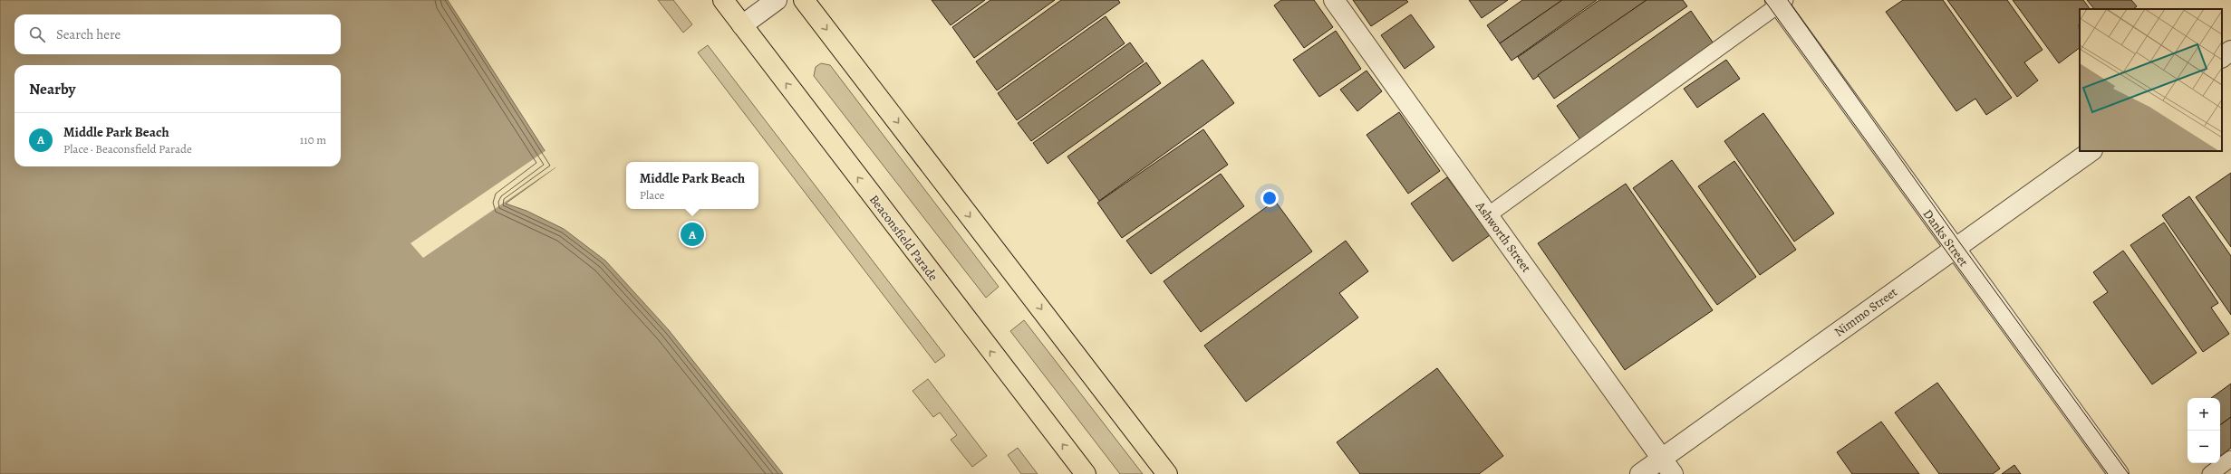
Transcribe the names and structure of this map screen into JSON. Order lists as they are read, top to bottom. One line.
{"streets":{"main road":["Beaconsfield Parade"],"street":["Ashworth Street","Danks Street","Nimmo Street"]},"crossings":[["Ashworth Street","Nimmo Street"],["Danks Street","Nimmo Street"]],"page":{"search":"Search here","heading":"Nearby","list":[{"mark":"A","name":"Middle Park Beach","note":"Place · Beaconsfield Parade","value":"110 m"}],"popup":["Middle Park Beach","Place"],"pins":"A","map_buttons":["+","−"]}}
